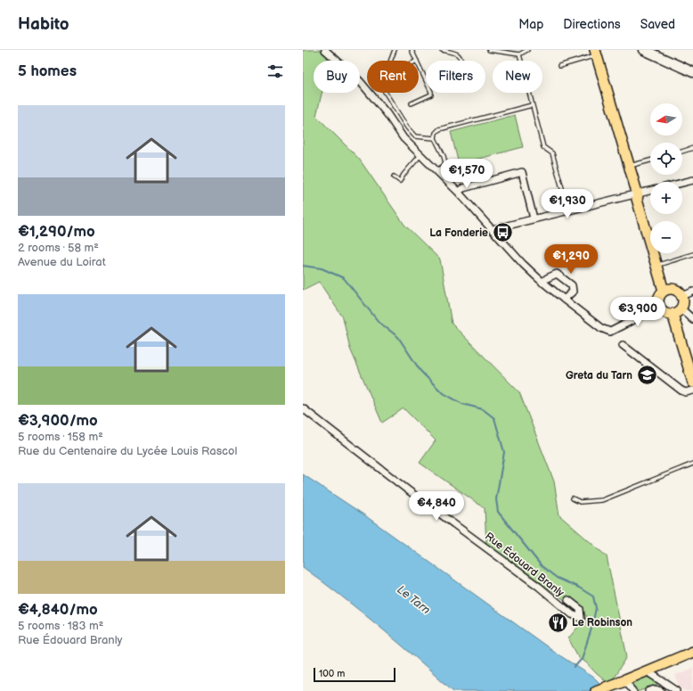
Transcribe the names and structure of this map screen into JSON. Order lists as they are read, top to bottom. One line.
{"streets":{"street":["Rue Édouard Branly"]},"water":["Le Tarn"],"places":{"bus stop":["La Fonderie"],"school or university":["Greta du Tarn"],"restaurant":["Le Robinson"]},"scale_bar":"100 m","north":"left","page":{"header":"Habito","nav":["Map","Directions","Saved"],"heading":"5 homes","chip":["Buy","Rent","Filters","New"],"list":[{"name":"€1,290/mo","note":"2 rooms · 58 m² · Avenue du Loirat"},{"name":"€3,900/mo","note":"5 rooms · 158 m² · Rue du Centenaire du Lycée Louis Rascol"},{"name":"€4,840/mo","note":"5 rooms · 183 m² · Rue Édouard Branly"}],"map_buttons":["+","−"],"price":["€1,570","€1,930","€1,290","€3,900","€4,840"],"scale":"100 m"}}
